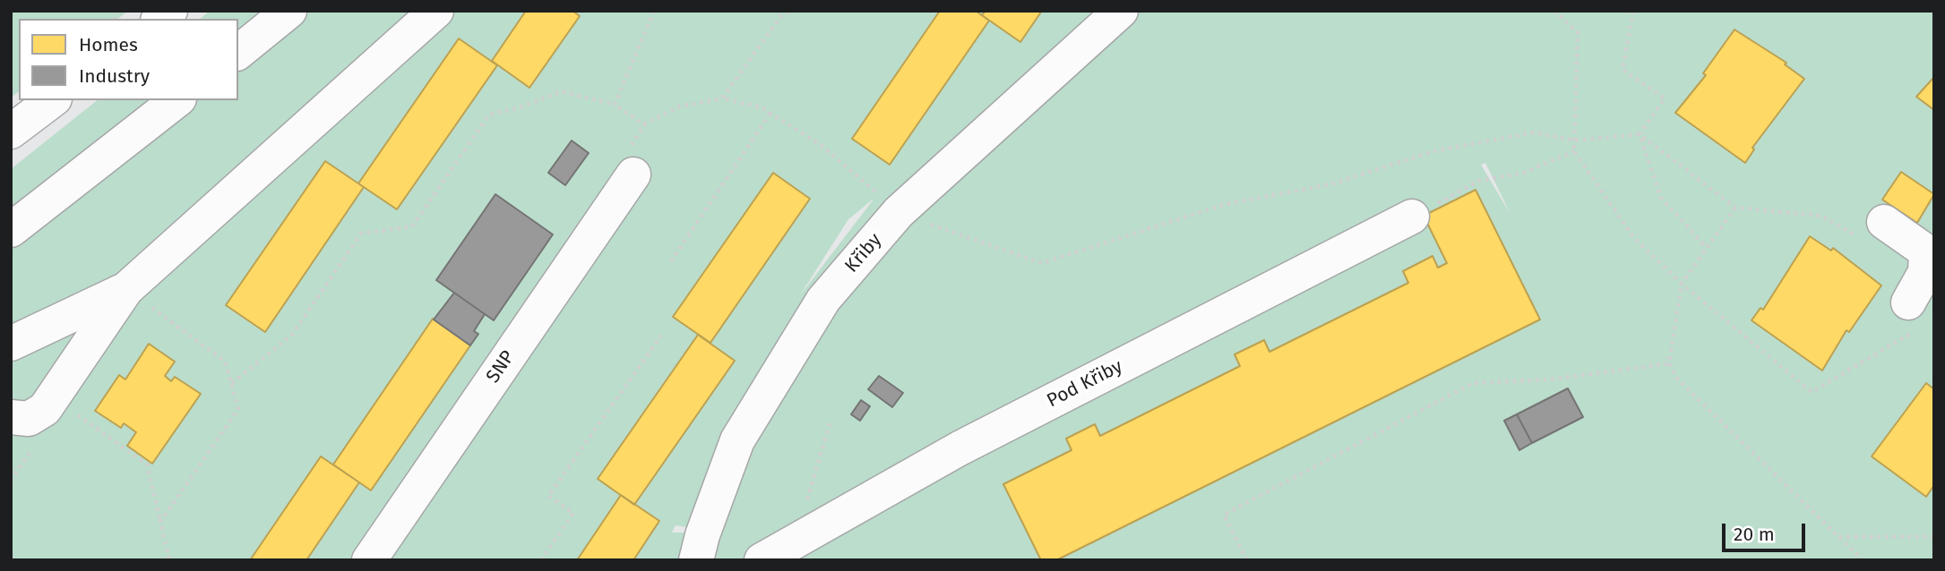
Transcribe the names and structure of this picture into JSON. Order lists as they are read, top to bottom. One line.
{"streets":{"street":["Křiby","SNP","Pod Křiby"]},"legend":["Homes","Industry"],"scale_bar":"20 m"}
